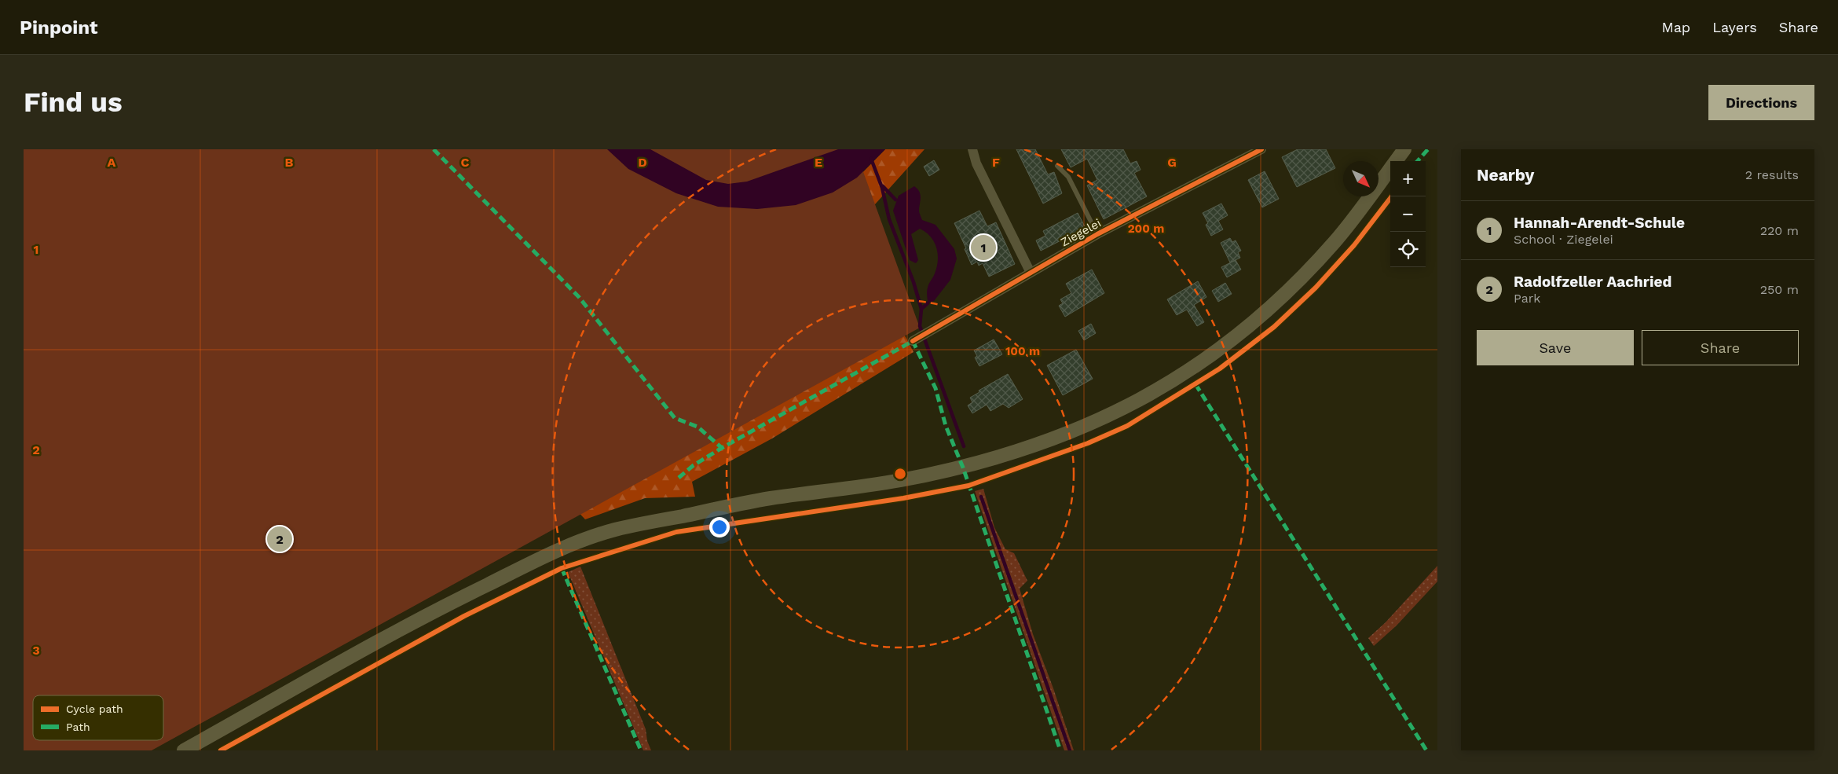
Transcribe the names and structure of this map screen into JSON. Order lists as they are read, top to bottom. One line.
{"streets":{"street":["Ziegelei"]},"legend":["Cycle path","Path"],"north":"bottom right","page":{"header":"Pinpoint","nav":["Map","Layers","Share"],"buttons":["Directions",["Save","Share"]],"title":"Find us","heading":["Nearby","2 results"],"map_buttons":["+","−"],"list":[{"mark":"1","name":"Hannah-Arendt-Schule","note":"School · Ziegelei","value":"220 m"},{"mark":"2","name":"Radolfzeller Aachried","note":"Park","value":"250 m"}],"pins":["1","2"]},"grid":{"columns":["A","B","C","D","E","F","G"],"rows":["1","2","3"]},"rings":["200 m","100 m"]}
